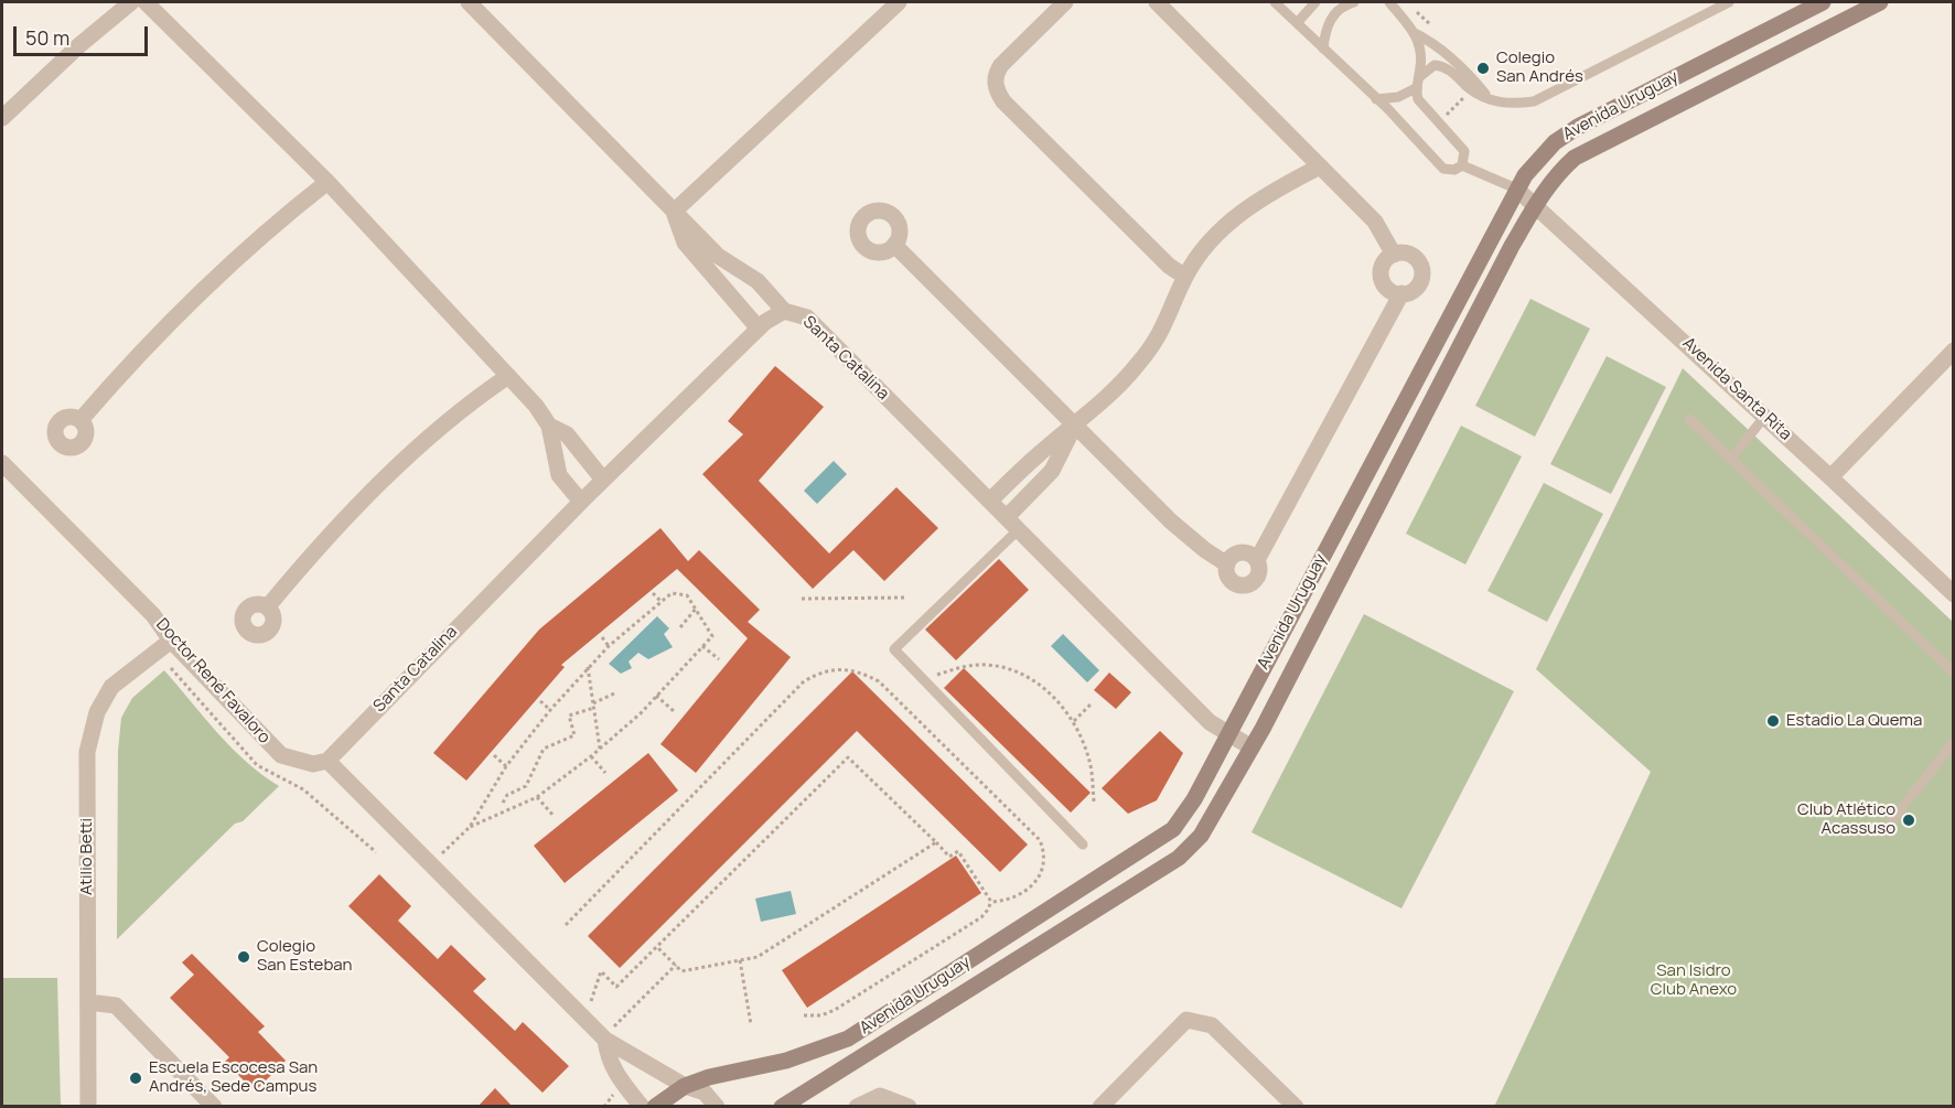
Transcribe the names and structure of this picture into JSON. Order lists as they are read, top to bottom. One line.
{"streets":{"main road":["Avenida Uruguay"],"street":["Santa Catalina","Avenida Santa Rita","Doctor René Favaloro","Atilio Betti"]},"crossings":[["Avenida Uruguay","Santa Catalina"],["Avenida Uruguay","Avenida Santa Rita"],["Santa Catalina","Doctor René Favaloro"],["Doctor René Favaloro","Atilio Betti"]],"parks":["San Isidro Club Anexo"],"places":["Colegio San Andrés","Estadio La Quema","Club Atlético Acassuso","Colegio San Esteban","Escuela Escocesa San Andrés, Sede Campus"],"scale_bar":"50 m"}
